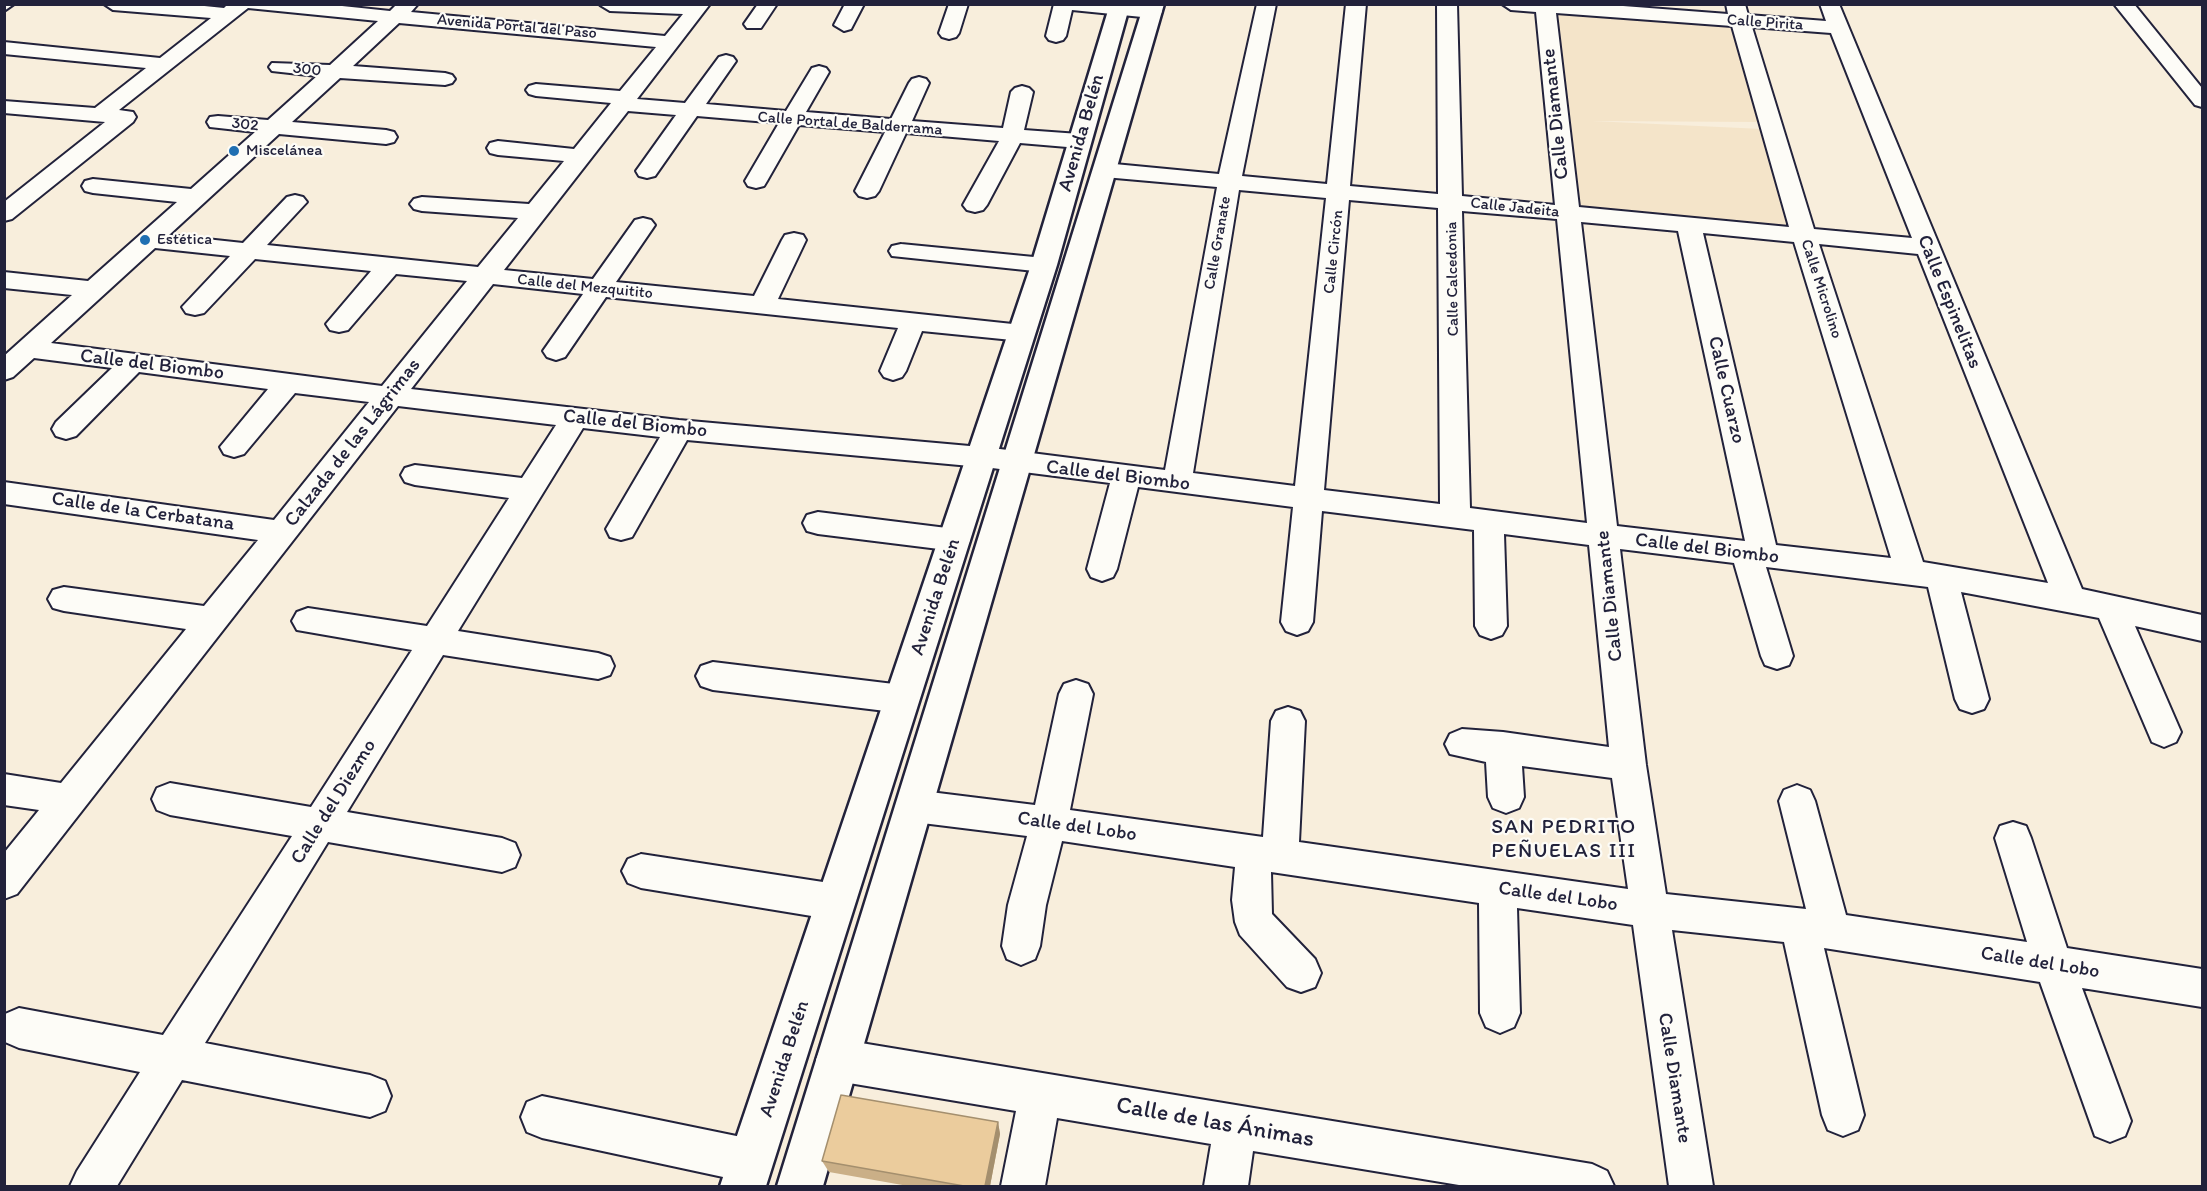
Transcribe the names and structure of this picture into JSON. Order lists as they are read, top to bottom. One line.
{"streets":{"main road":["Avenida Belén"],"street":["Calle Pirita","Avenida Portal del Paso","300","Calle Diamante","Calle Portal de Balderrama","302","Calle Jadeita","Calle Granate","Calle Circón","Calle Calcedonia","Calle del Mezquitito","Calle Microlino","Calle Espinelitas","Calle del Biombo","Calle Cuarzo","Calzada de las Lágrimas","Calle de la Cerbatana","Calle del Diezmo","Calle del Lobo","Calle de las Ánimas"]},"crossings":[["Calle Pirita","Calle Diamante"],["Calle Pirita","Calle Microlino"],["Calle Pirita","Calle Espinelitas"],["Avenida Portal del Paso","Calzada de las Lágrimas"],["Calle Diamante","Calle Jadeita"],["Calle Diamante","Calle del Biombo"],["Calle Diamante","Calle del Lobo"],["Calle Portal de Balderrama","Avenida Belén"],["Calle Portal de Balderrama","Calzada de las Lágrimas"],["Avenida Belén","Calle Jadeita"],["Avenida Belén","Calle del Mezquitito"],["Avenida Belén","Calle del Biombo"],["Avenida Belén","Calle del Lobo"],["Avenida Belén","Calle de las Ánimas"],["Calle Jadeita","Calle Granate"],["Calle Jadeita","Calle Circón"],["Calle Jadeita","Calle Calcedonia"],["Calle Jadeita","Calle Microlino"],["Calle Jadeita","Calle Espinelitas"],["Calle Jadeita","Calle Cuarzo"],["Calle Granate","Calle del Biombo"],["Calle Circón","Calle del Biombo"],["Calle Calcedonia","Calle del Biombo"],["Calle del Mezquitito","Calzada de las Lágrimas"],["Calle Microlino","Calle del Biombo"],["Calle Espinelitas","Calle del Biombo"],["Calle del Biombo","Calle Cuarzo"],["Calle del Biombo","Calzada de las Lágrimas"],["Calle del Biombo","Calle del Diezmo"],["Calzada de las Lágrimas","Calle de la Cerbatana"]],"districts":["SAN PEDRITO PEÑUELAS III"],"places":["Miscelánea","Estética"]}
